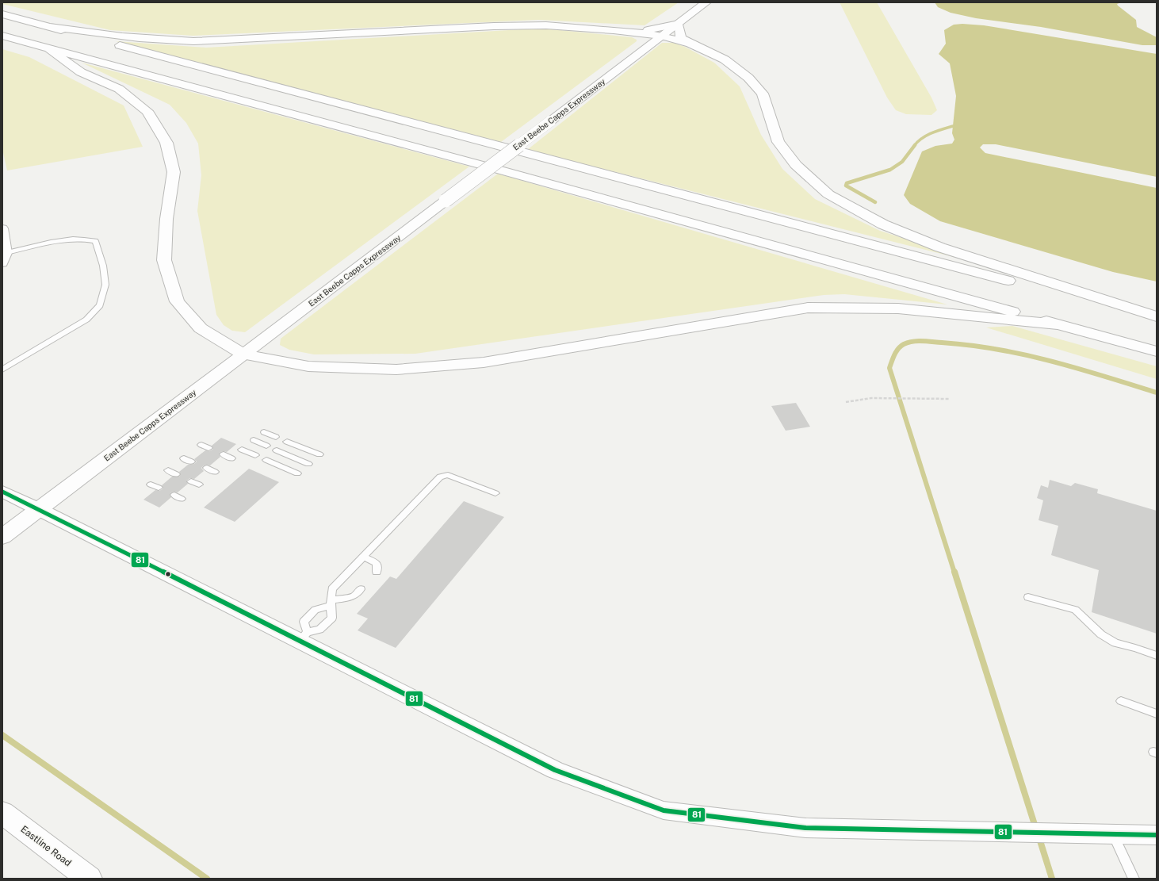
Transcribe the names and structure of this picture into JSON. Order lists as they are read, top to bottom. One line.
{"streets":{"main road":["East Beebe Capps Expressway","Eastline Road"]},"lines":["transit line 81"]}
